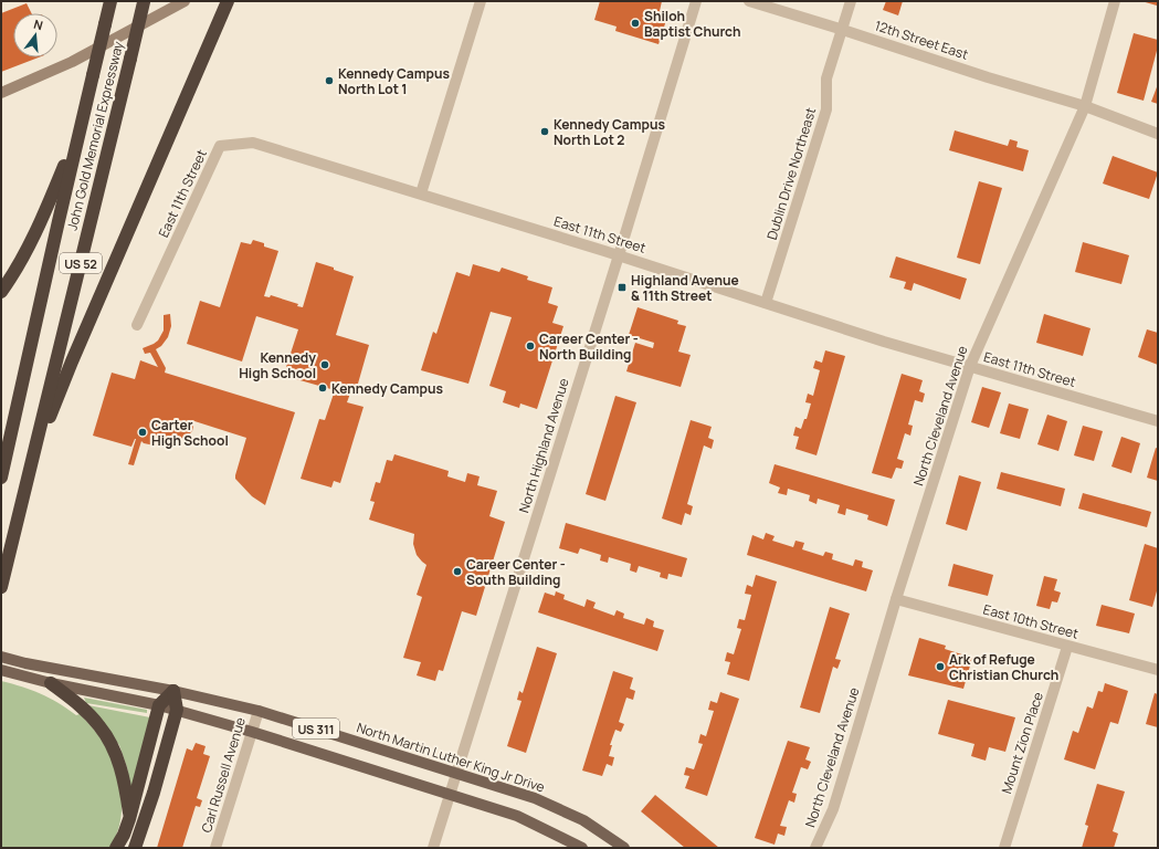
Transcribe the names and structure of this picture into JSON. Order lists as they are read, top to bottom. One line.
{"streets":{"highway":["John Gold Memorial Expressway","US 52"],"main road":["US 311","North Martin Luther King Jr Drive"],"street":["12th Street East","Dublin Drive Northeast","East 11th Street","North Cleveland Avenue","North Highland Avenue","East 10th Street","Mount Zion Place","Carl Russell Avenue"]},"crossings":[["12th Street East","Dublin Drive Northeast"],["12th Street East","North Cleveland Avenue"],["Dublin Drive Northeast","East 11th Street"],["East 11th Street","North Cleveland Avenue"],["East 11th Street","North Highland Avenue"],["North Cleveland Avenue","East 10th Street"],["North Highland Avenue","US 311"],["North Highland Avenue","North Martin Luther King Jr Drive"],["East 10th Street","Mount Zion Place"],["US 311","Carl Russell Avenue"],["North Martin Luther King Jr Drive","Carl Russell Avenue"]],"places":{"other":["Shiloh Baptist Church","Kennedy Campus North Lot 1","Kennedy Campus North Lot 2","Career Center - North Building","Kennedy High School","Kennedy Campus","Carter High School","Career Center - South Building","Ark of Refuge Christian Church"],"transit":["Highland Avenue & 11th Street"]},"north":"top"}
